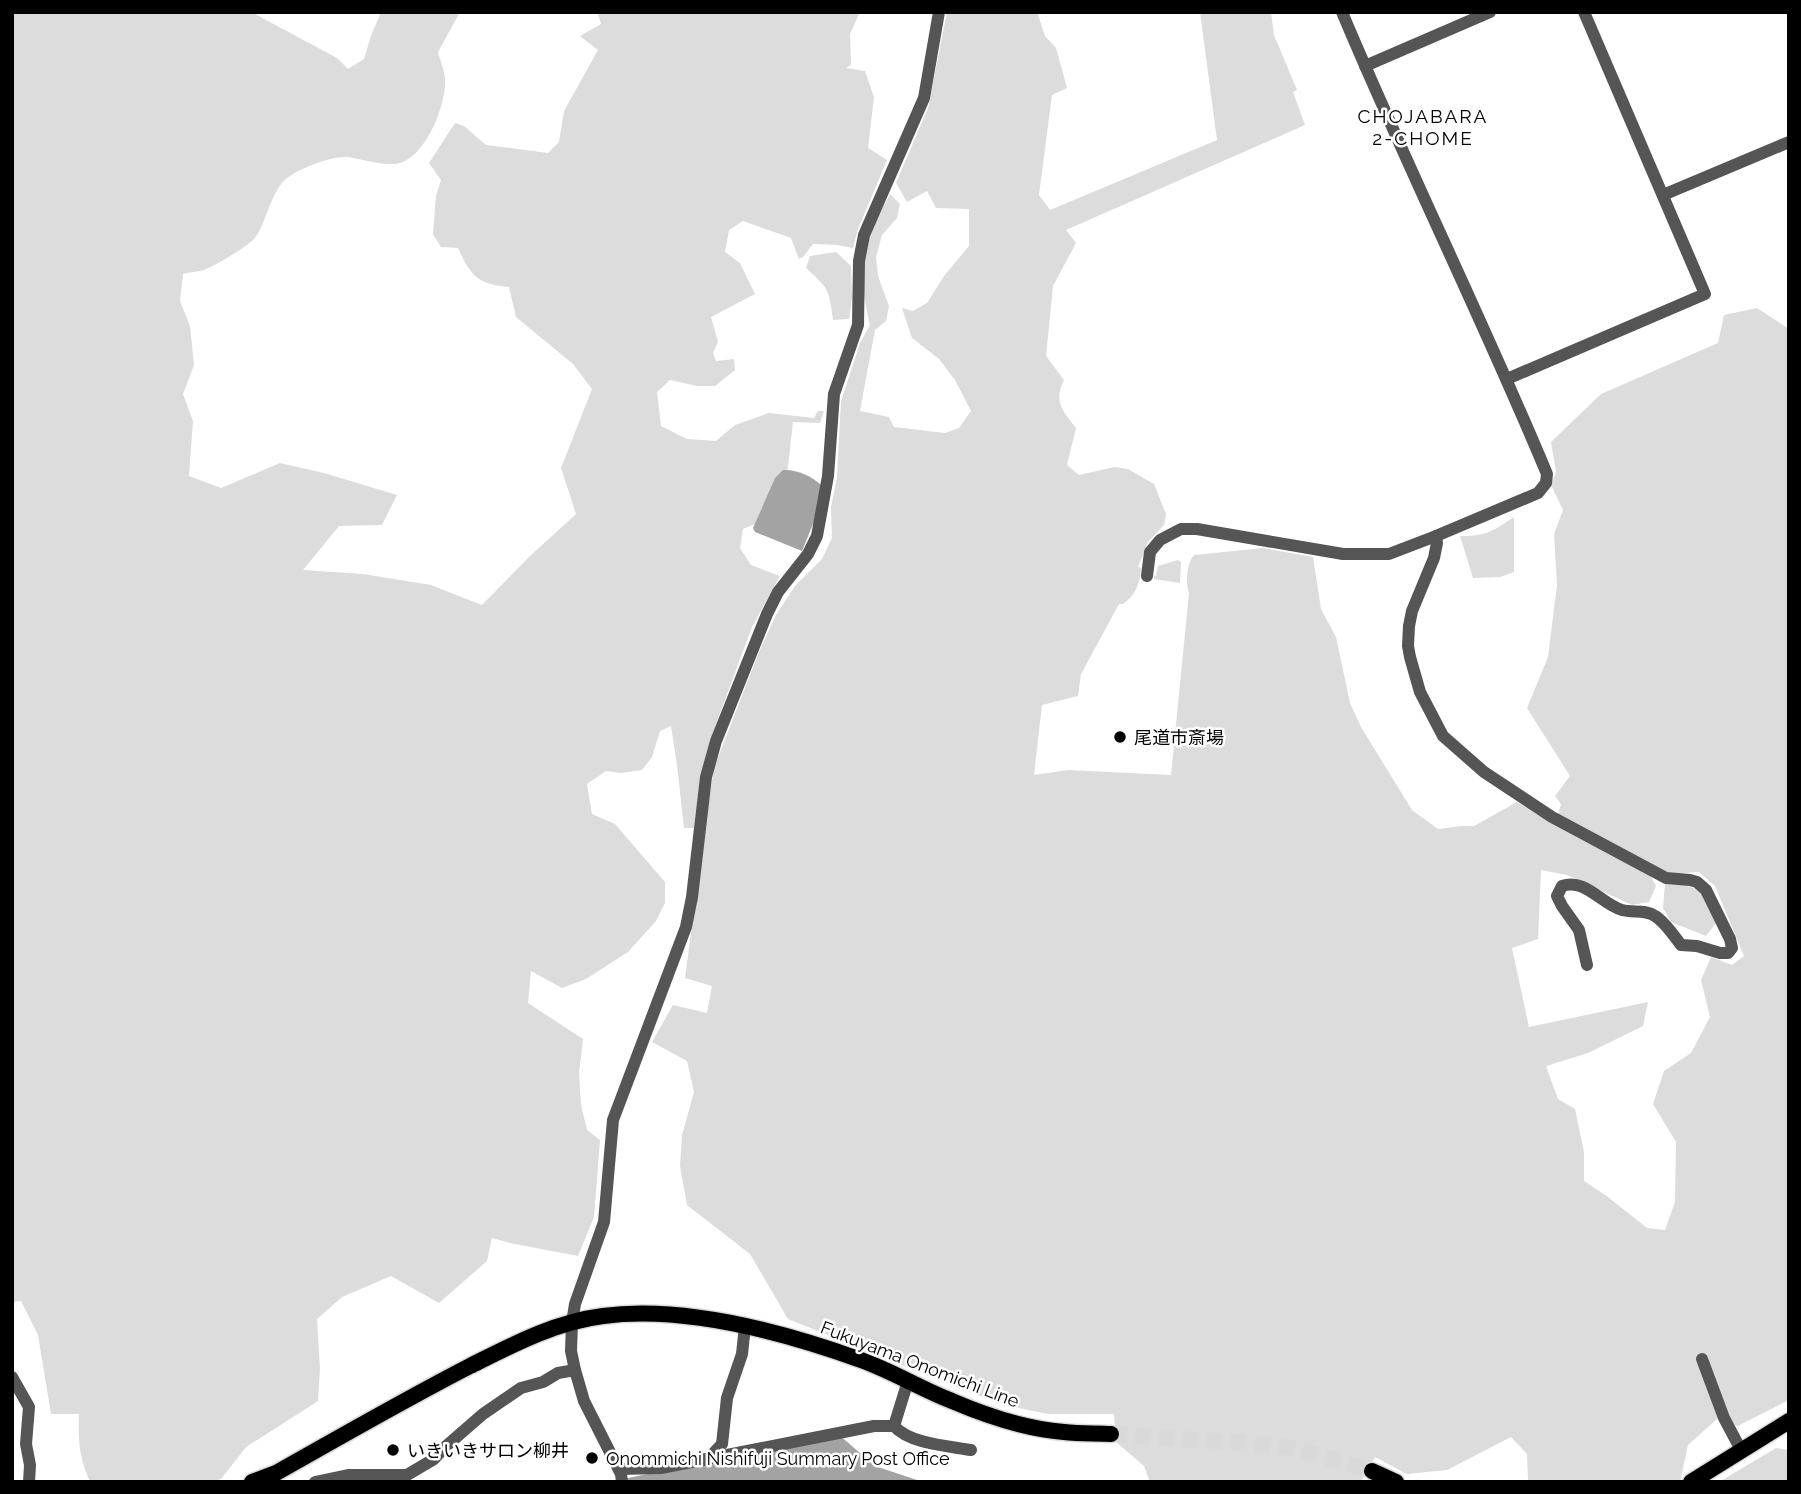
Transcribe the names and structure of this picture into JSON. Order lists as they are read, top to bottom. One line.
{"streets":{"main road":["Fukuyama Onomichi Line"]},"districts":["CHOJABARA 2-CHOME"],"places":["尾道市斎場","いきいきサロン柳井","Onommichi Nishifuji Summary Post Office"]}
